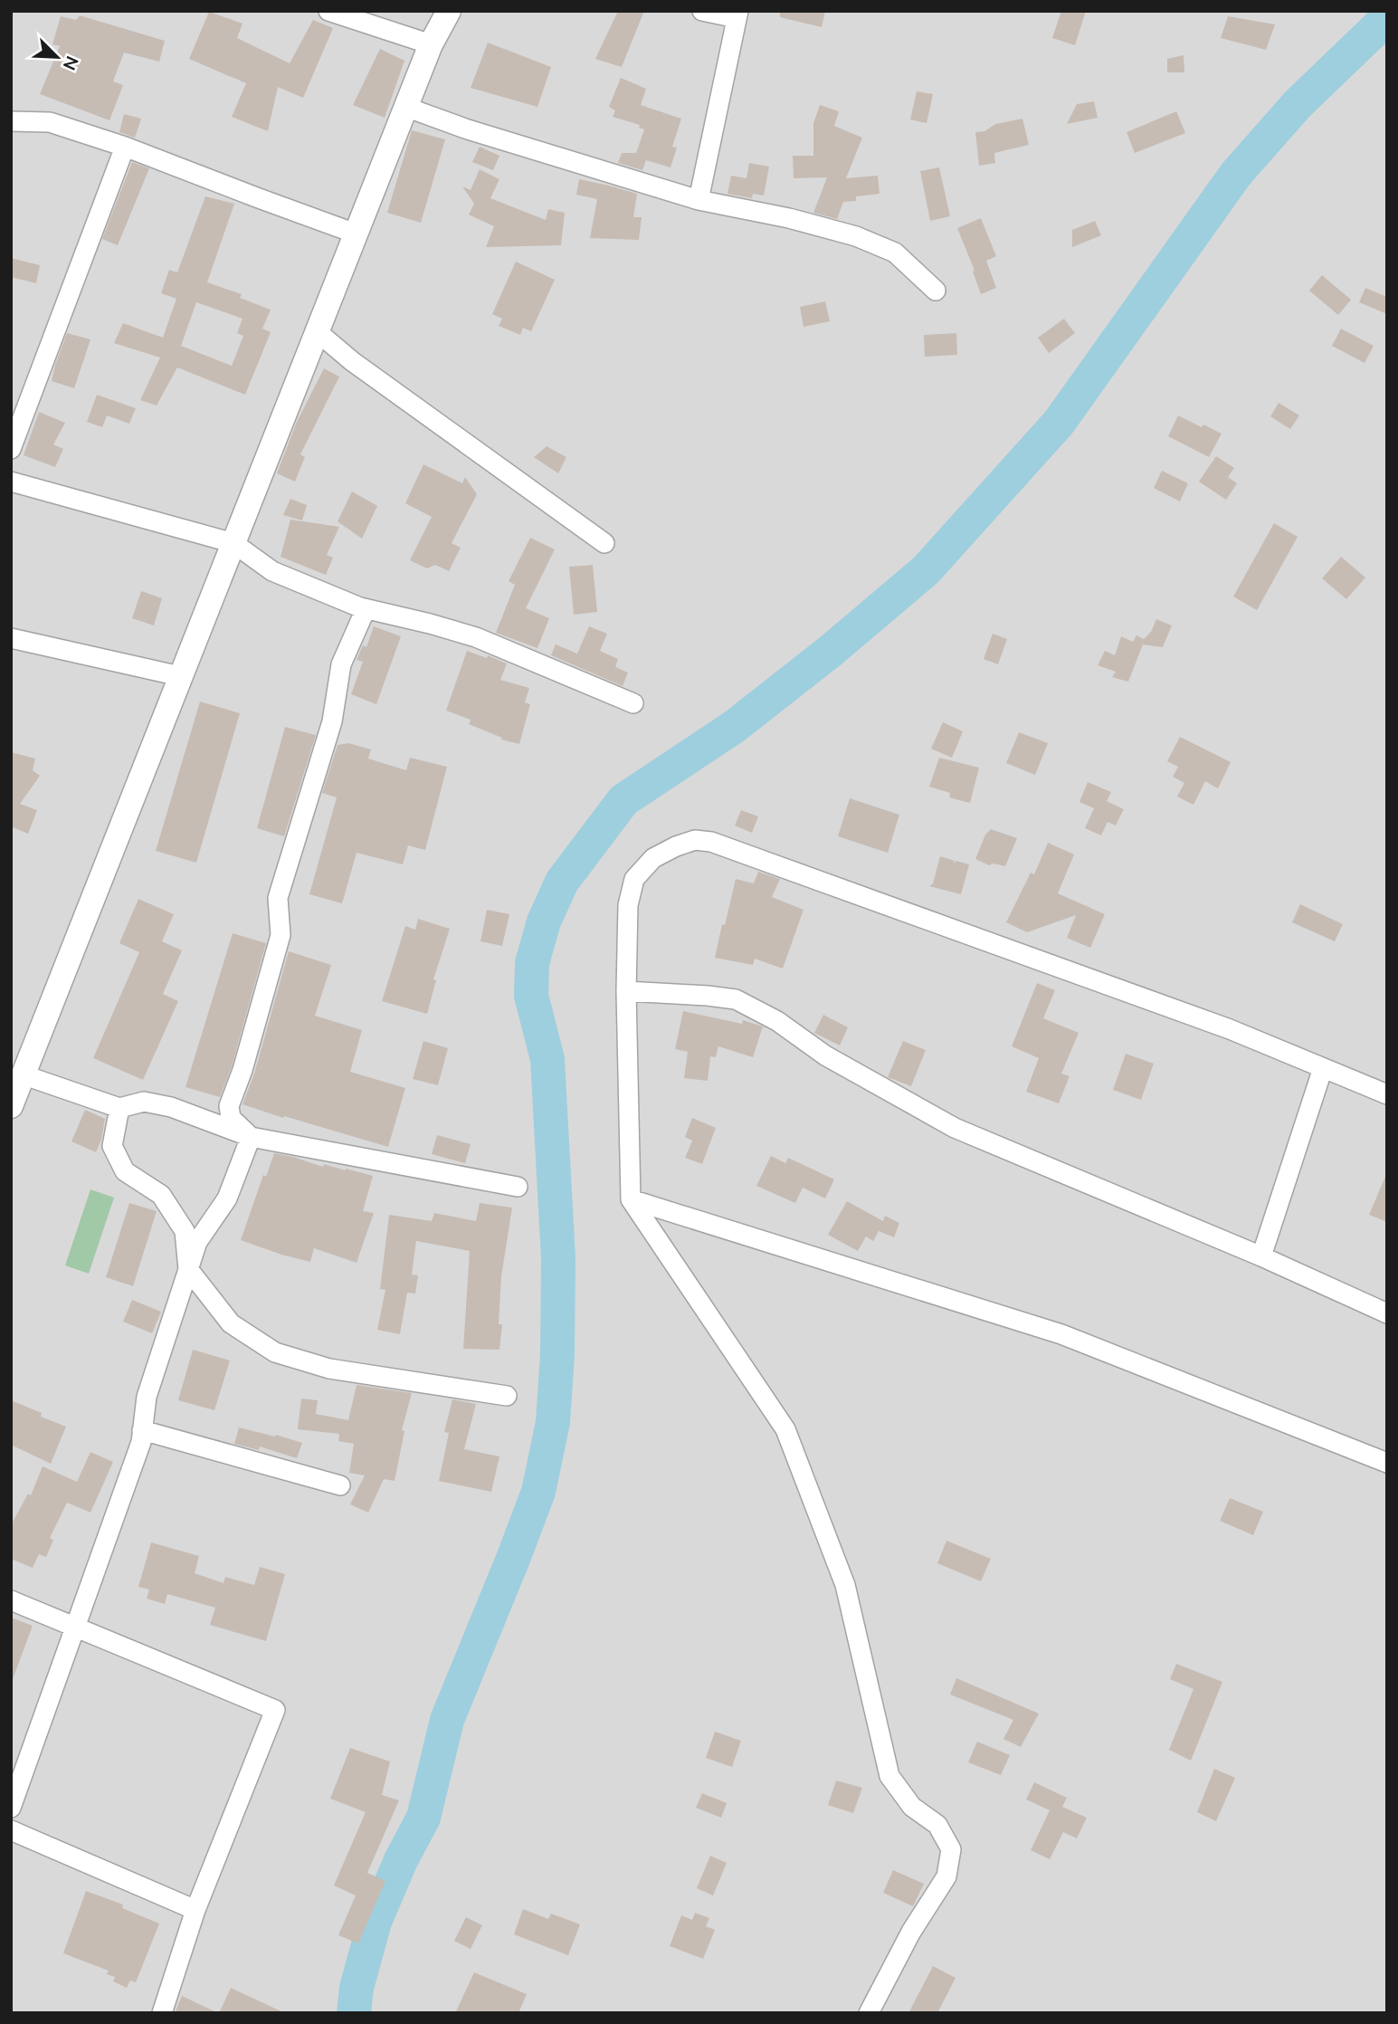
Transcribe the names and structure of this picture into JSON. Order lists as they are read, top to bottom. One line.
{"north":"bottom right"}
